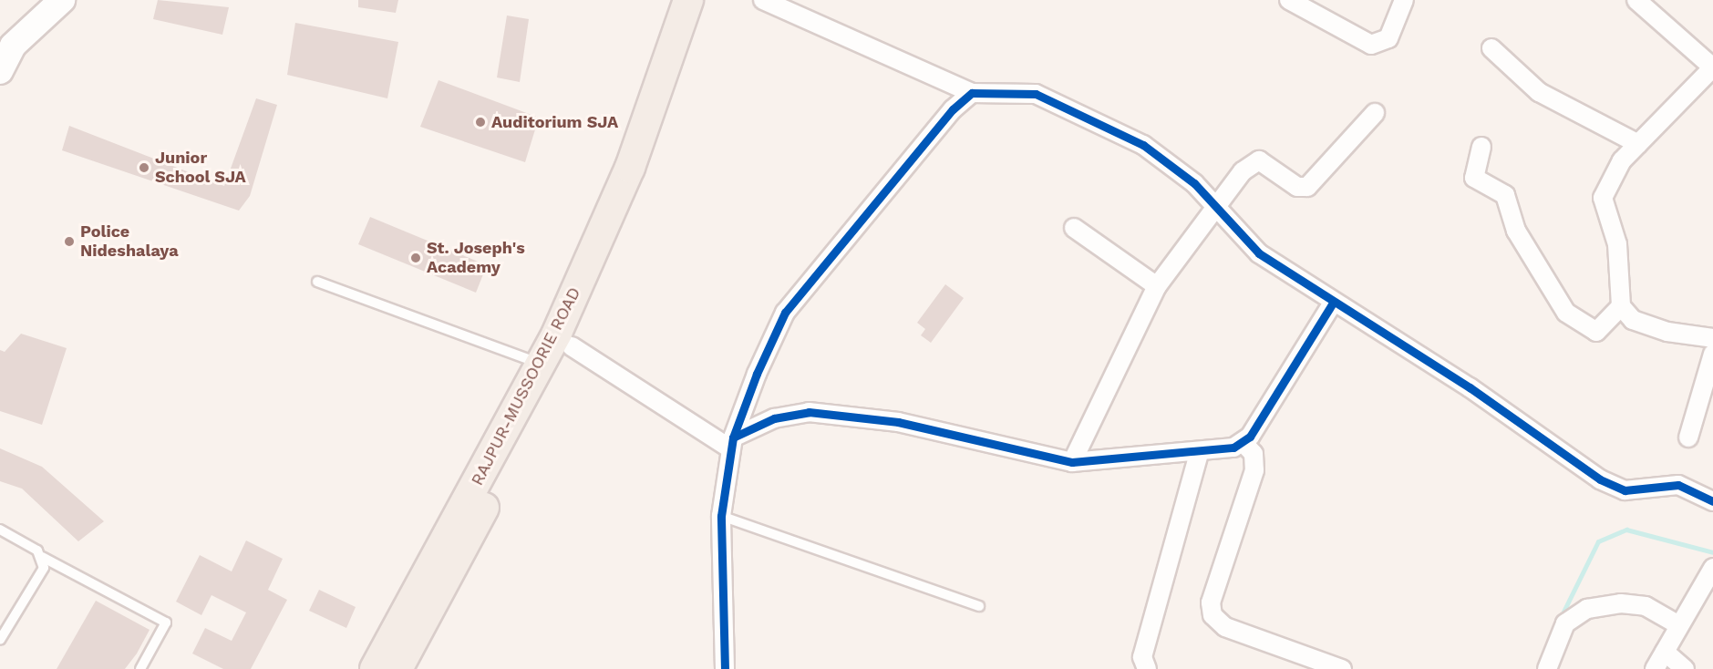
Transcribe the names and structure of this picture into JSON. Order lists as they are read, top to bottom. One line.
{"streets":{"main road":["RAJPUR-MUSSOORIE ROAD"]},"places":["Auditorium SJA","Junior School SJA","Police Nideshalaya","St. Joseph's Academy"]}
